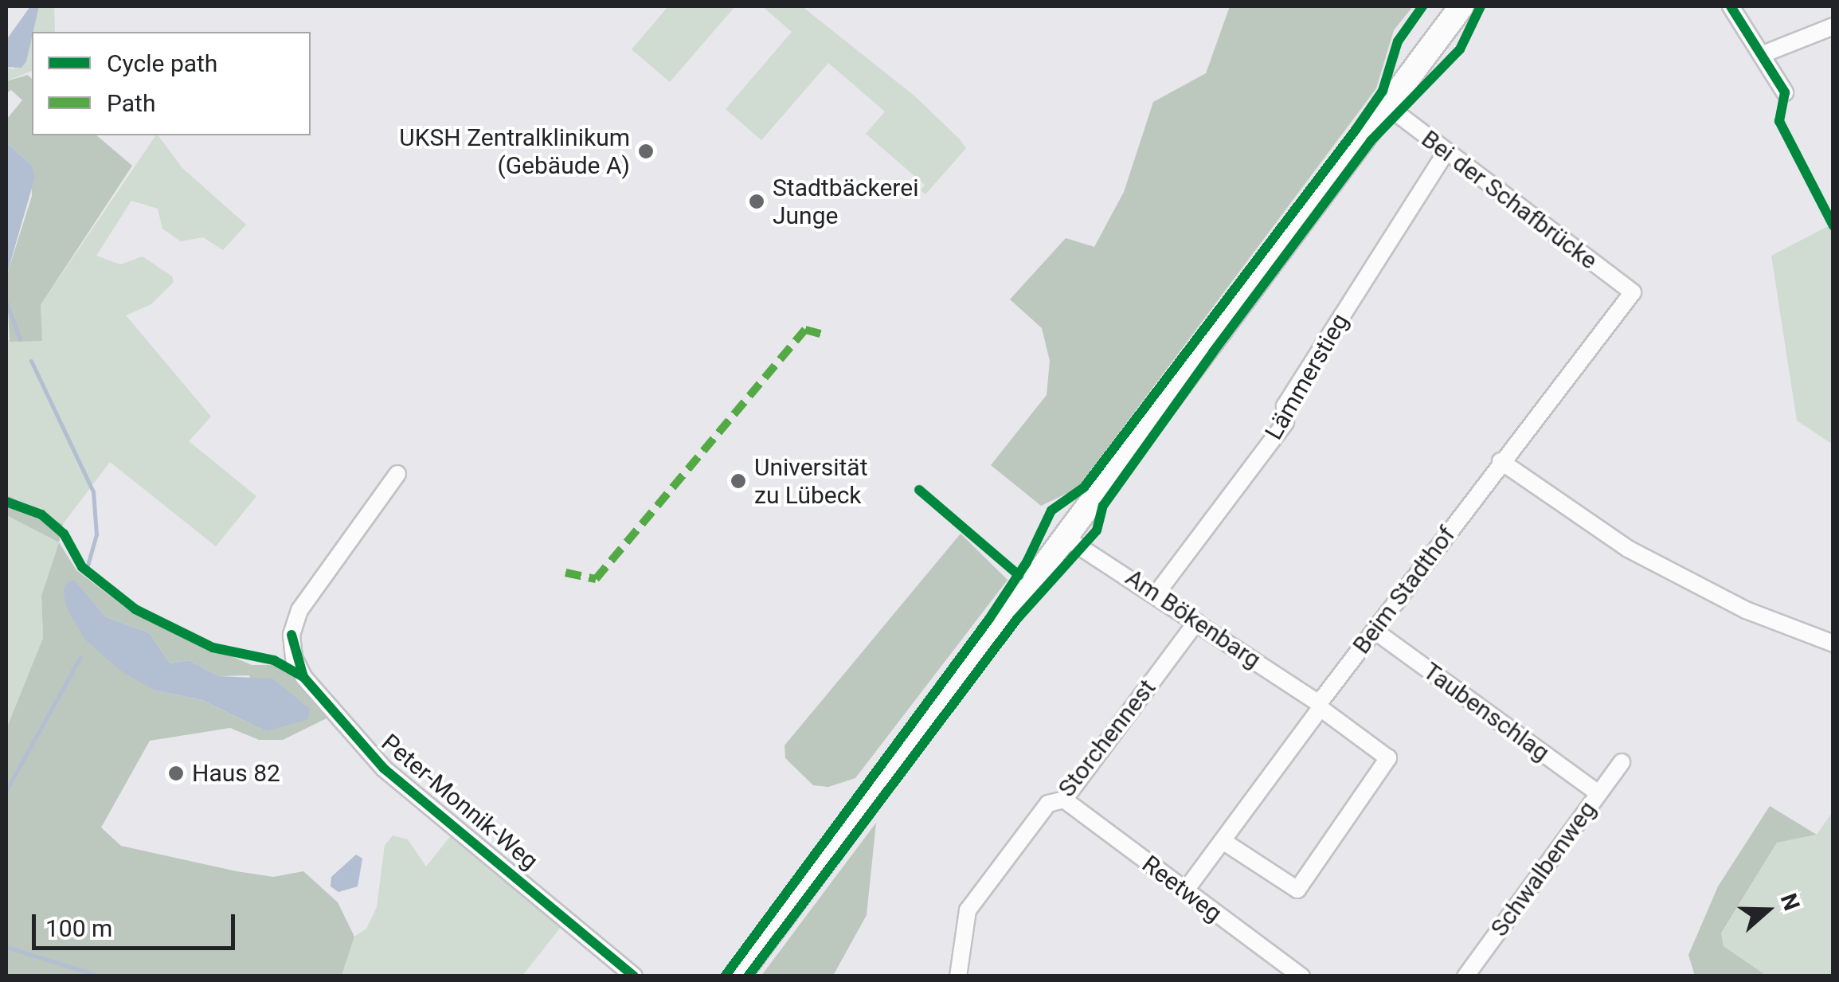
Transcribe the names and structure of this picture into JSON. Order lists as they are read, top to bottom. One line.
{"streets":{"street":["Bei der Schafbrücke","Lämmerstieg","Beim Stadthof","Am Bökenbarg","Taubenschlag","Storchennest","Peter-Monnik-Weg","Schwalbenweg","Reetweg"]},"crossings":[["Bei der Schafbrücke","Lämmerstieg"],["Bei der Schafbrücke","Beim Stadthof"],["Lämmerstieg","Am Bökenbarg"],["Beim Stadthof","Am Bökenbarg"],["Beim Stadthof","Taubenschlag"],["Beim Stadthof","Reetweg"],["Am Bökenbarg","Storchennest"],["Taubenschlag","Schwalbenweg"],["Storchennest","Reetweg"]],"places":["UKSH Zentralklinikum (Gebäude A)","Stadtbäckerei Junge","Universität zu Lübeck","Haus 82"],"legend":["Cycle path","Path"],"scale_bar":"100 m","north":"right"}
